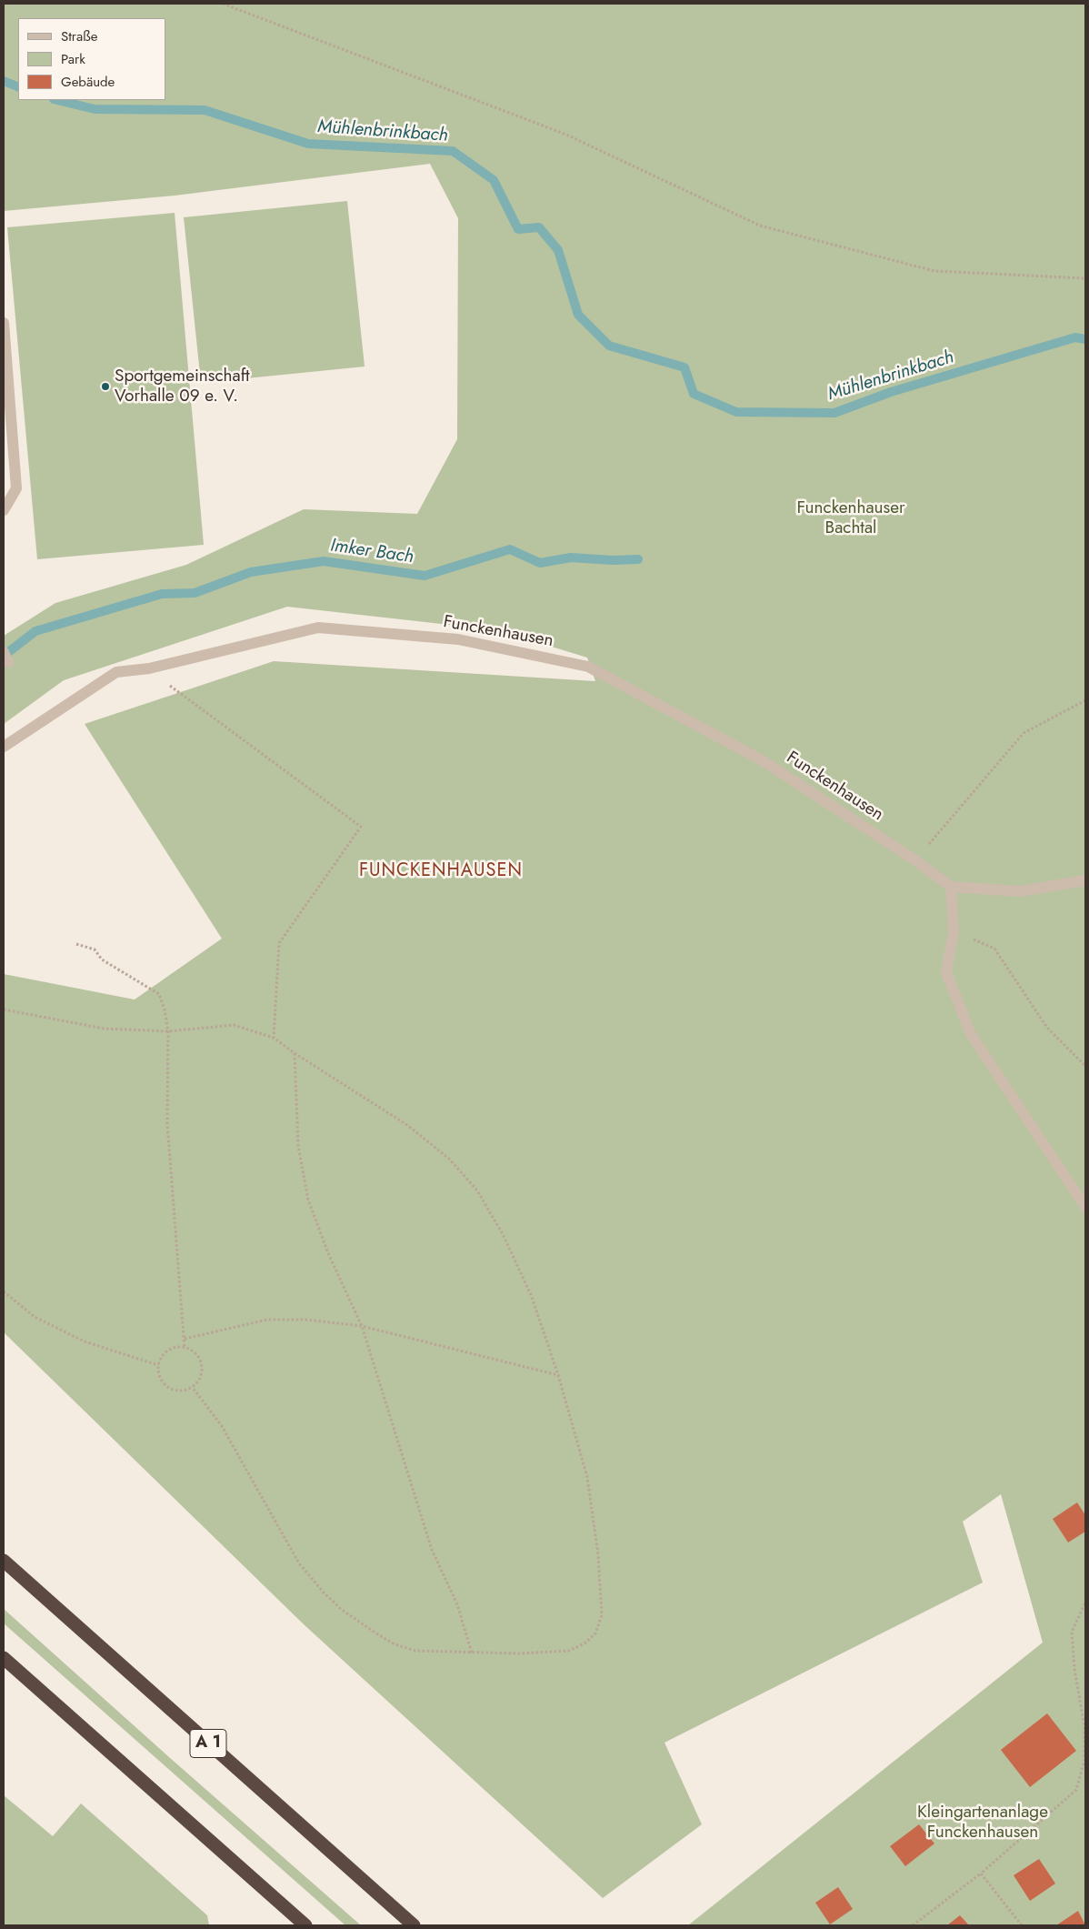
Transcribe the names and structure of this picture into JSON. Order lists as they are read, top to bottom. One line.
{"streets":{"highway":["A 1"],"street":["Funckenhausen"]},"districts":["FUNCKENHAUSEN"],"water":["Mühlenbrinkbach","Imker Bach"],"parks":["Funckenhauser Bachtal","Kleingartenanlage Funckenhausen"],"places":["Sportgemeinschaft Vorhalle 09 e. V."],"legend":["Straße","Park","Gebäude"]}
